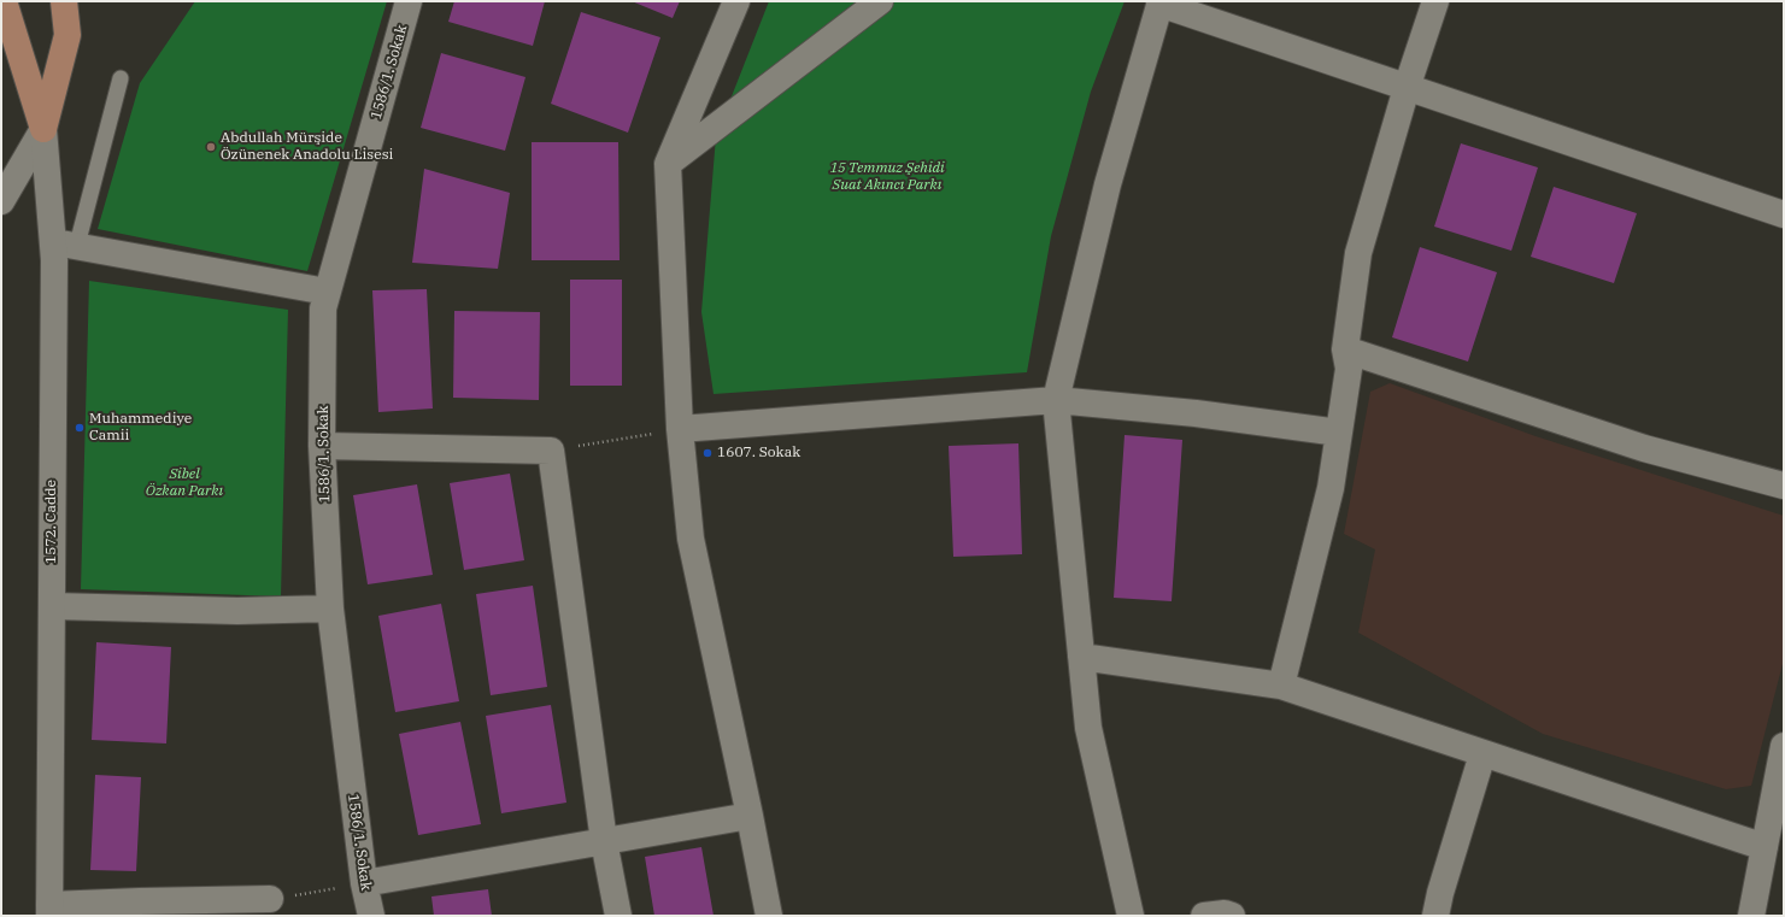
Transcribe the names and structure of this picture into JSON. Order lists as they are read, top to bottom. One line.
{"streets":{"street":["1586/1. Sokak","1572. Cadde"]},"parks":["15 Temmuz Şehidi Suat Akıncı Parkı","Sibel Özkan Parkı"],"places":["Abdullah Mürşide Özünenek Anadolu Lisesi","Muhammediye Camii","1607. Sokak"]}
